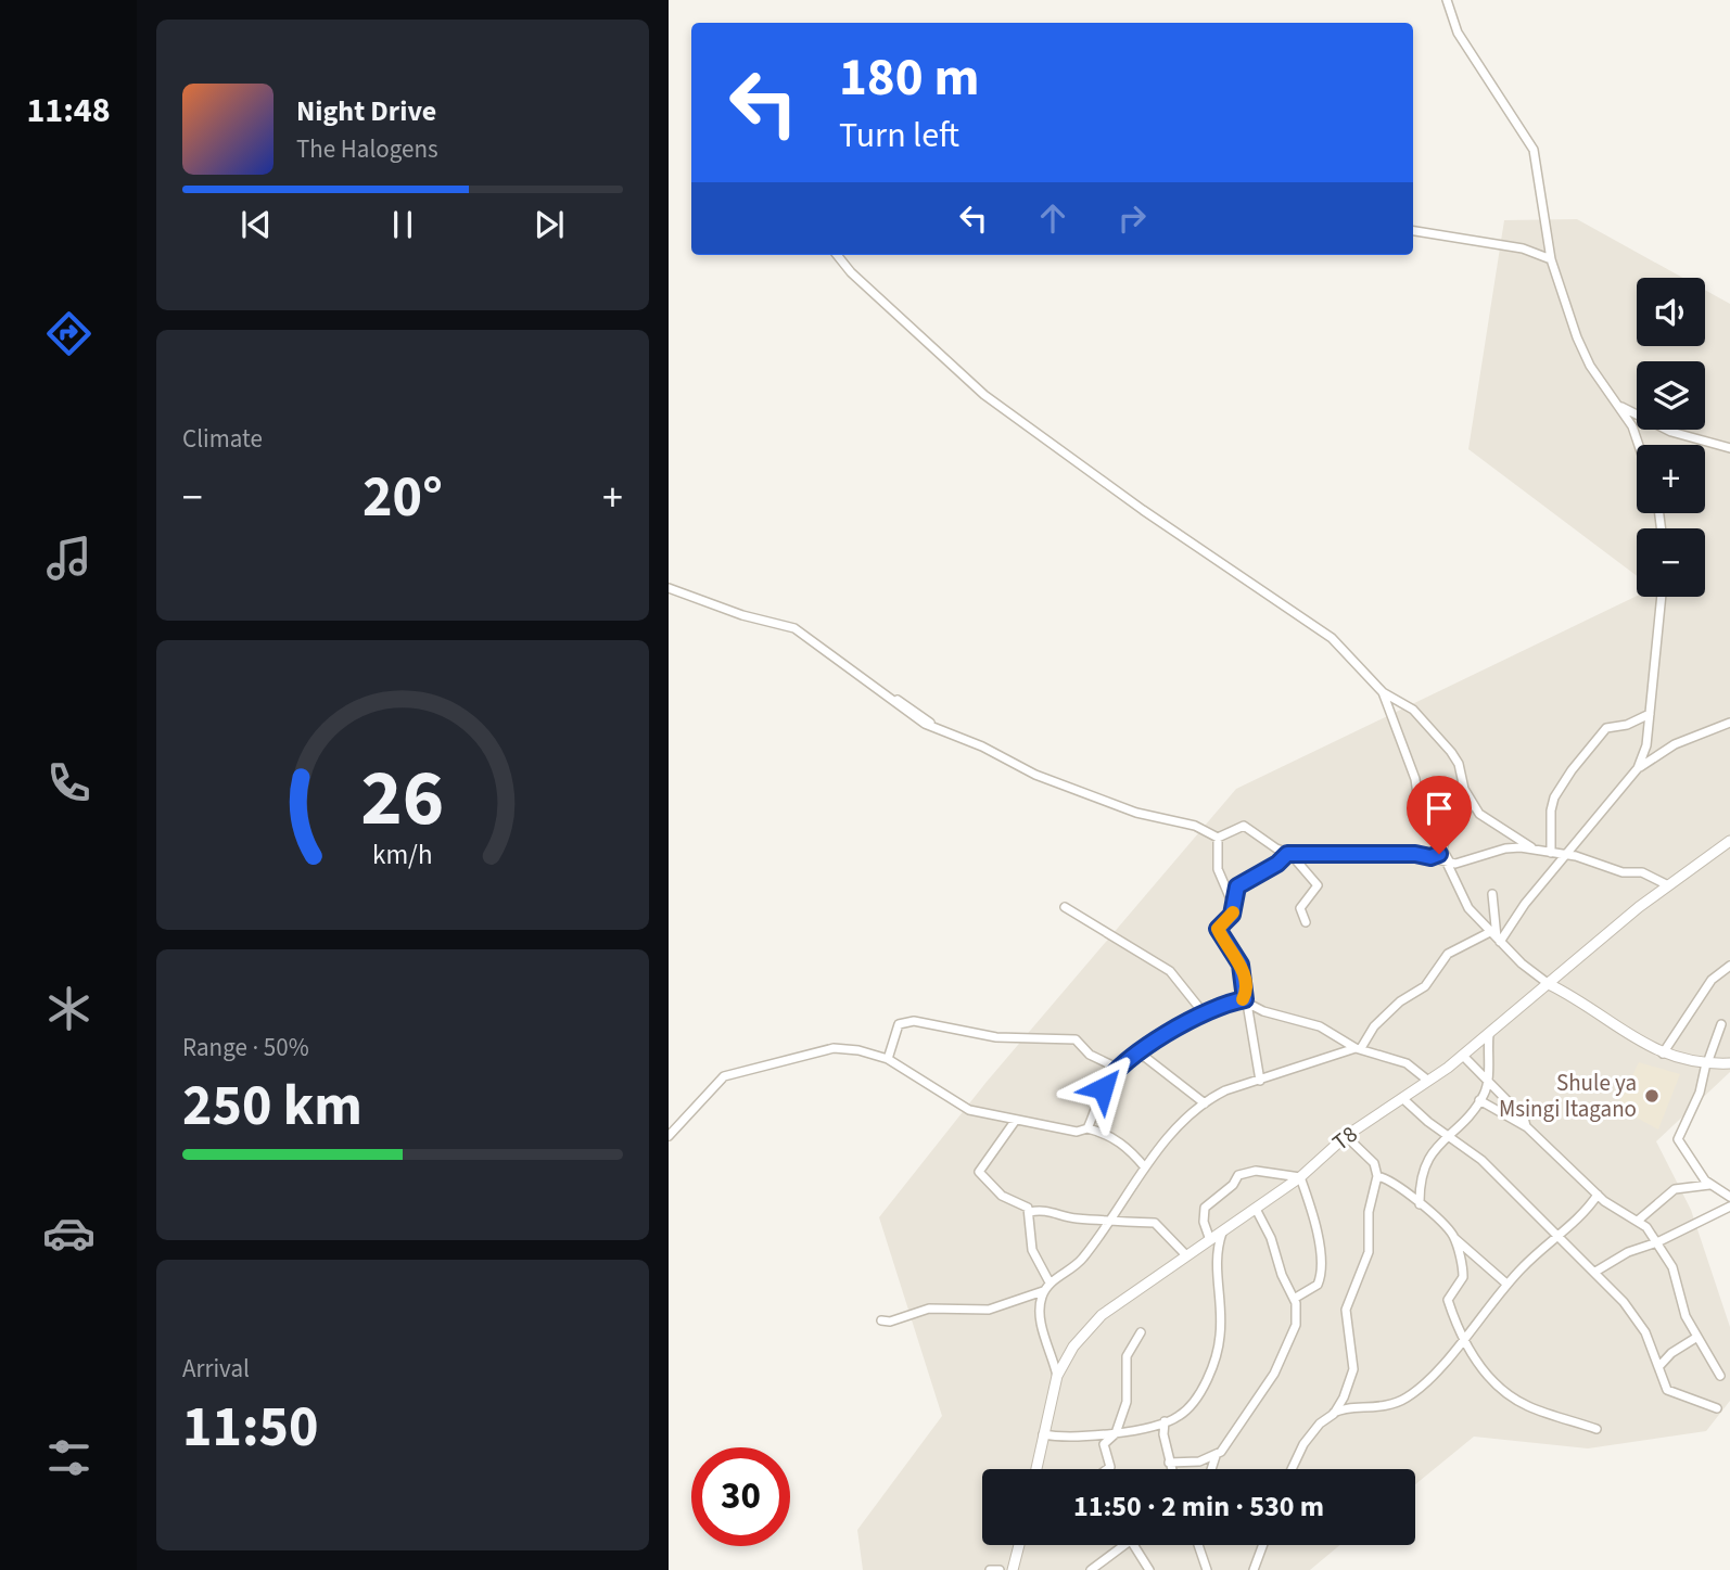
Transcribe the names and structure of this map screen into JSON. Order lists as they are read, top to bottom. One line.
{"streets":{"street":["T8"]},"places":["Shule ya Msingi Itagano"],"page":{"tabs":"11:48","turn":["180 m","Turn left"],"song":["Night Drive","The Halogens"],"map_buttons":["+","−"],"tile":["Climate",["Range · 50%","250 km"],["Arrival","11:50"]],"heat":["−","20°","+"],"limit":"30","trip":"11:50 · 2 min · 530 m","gauge":["26","km/h"]}}
